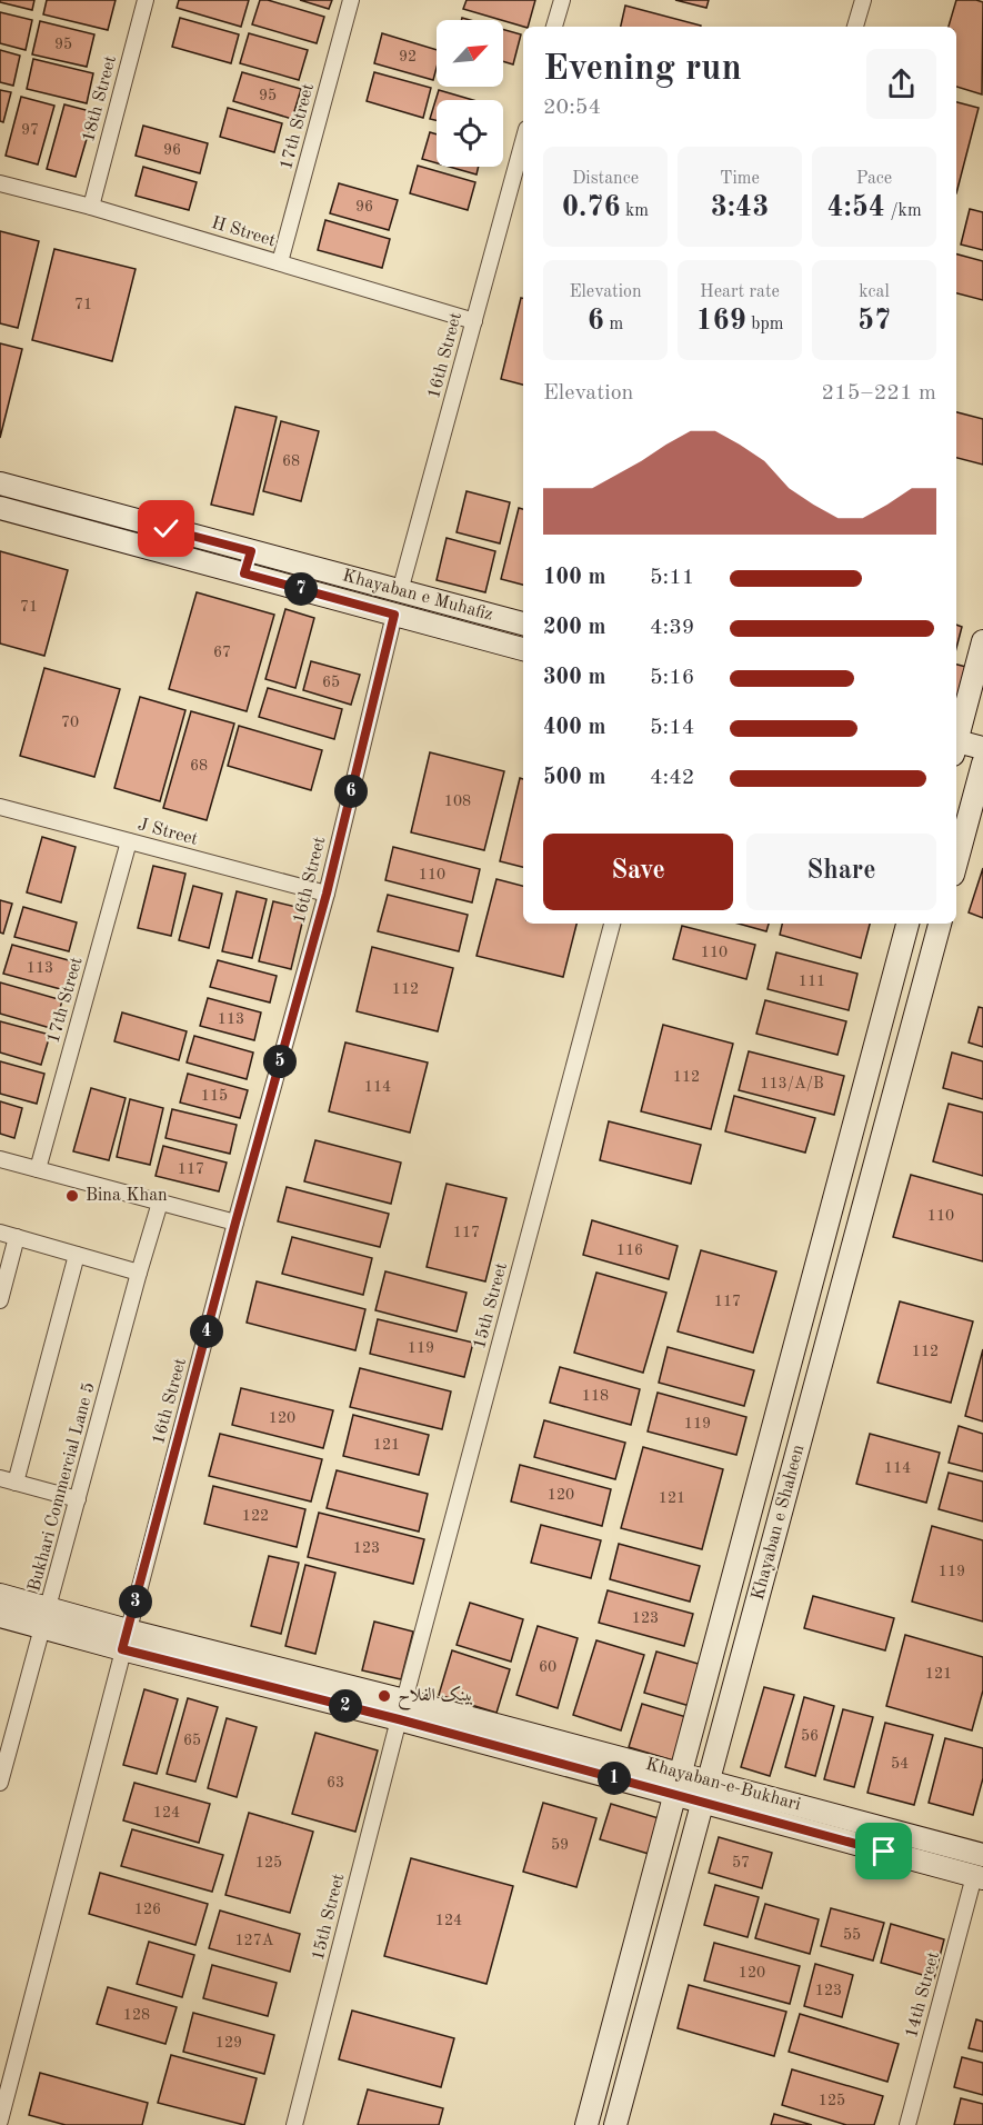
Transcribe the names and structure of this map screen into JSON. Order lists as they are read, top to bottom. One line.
{"streets":{"main road":["Khayaban e Muhafiz","Khayaban e Shaheen","Khayaban-e-Bukhari"],"street":["18th Street","17th Street","H Street","16th Street","J Street","15th Street","Bukhari Commercial Lane 5","14th Street"]},"crossings":[["18th Street","H Street"],["17th Street","H Street"],["17th Street","J Street"],["H Street","16th Street"],["16th Street","Khayaban e Muhafiz"],["16th Street","J Street"],["16th Street","Khayaban-e-Bukhari"],["15th Street","Khayaban-e-Bukhari"],["Bukhari Commercial Lane 5","Khayaban-e-Bukhari"],["Khayaban e Shaheen","Khayaban-e-Bukhari"],["Khayaban-e-Bukhari","14th Street"]],"places":["Bina Khan","بینک الفلاح"],"house_numbers":["95","92","95","97","96","96","71","68","71","67","65","70","68","108","110","110","113","111","112","113","112","113/A/B","114","115","117","110","117","116","117","119","112","118","120","119","121","114","120","121","122","123","119","123","60","121","56","65","54","63","124","59","125","57","126","124","55","127A","120","123","128","129","125"],"north":"top right","page":{"heading":["Evening run","20:54"],"stats":[["Distance","0.76 km"],["Time","3:43"],["Pace","4:54 /km"],["Elevation","6 m"],["Heart rate","169 bpm"],["kcal","57"]],"chart":["Elevation","215–221 m"],"list":[{"name":"100 m","note":"5:11"},{"name":"200 m","note":"4:39"},{"name":"300 m","note":"5:16"},{"name":"400 m","note":"5:14"},{"name":"500 m","note":"4:42"}],"pins":["7","6","5","4","3","2","1"],"buttons":["Save","Share"]}}
